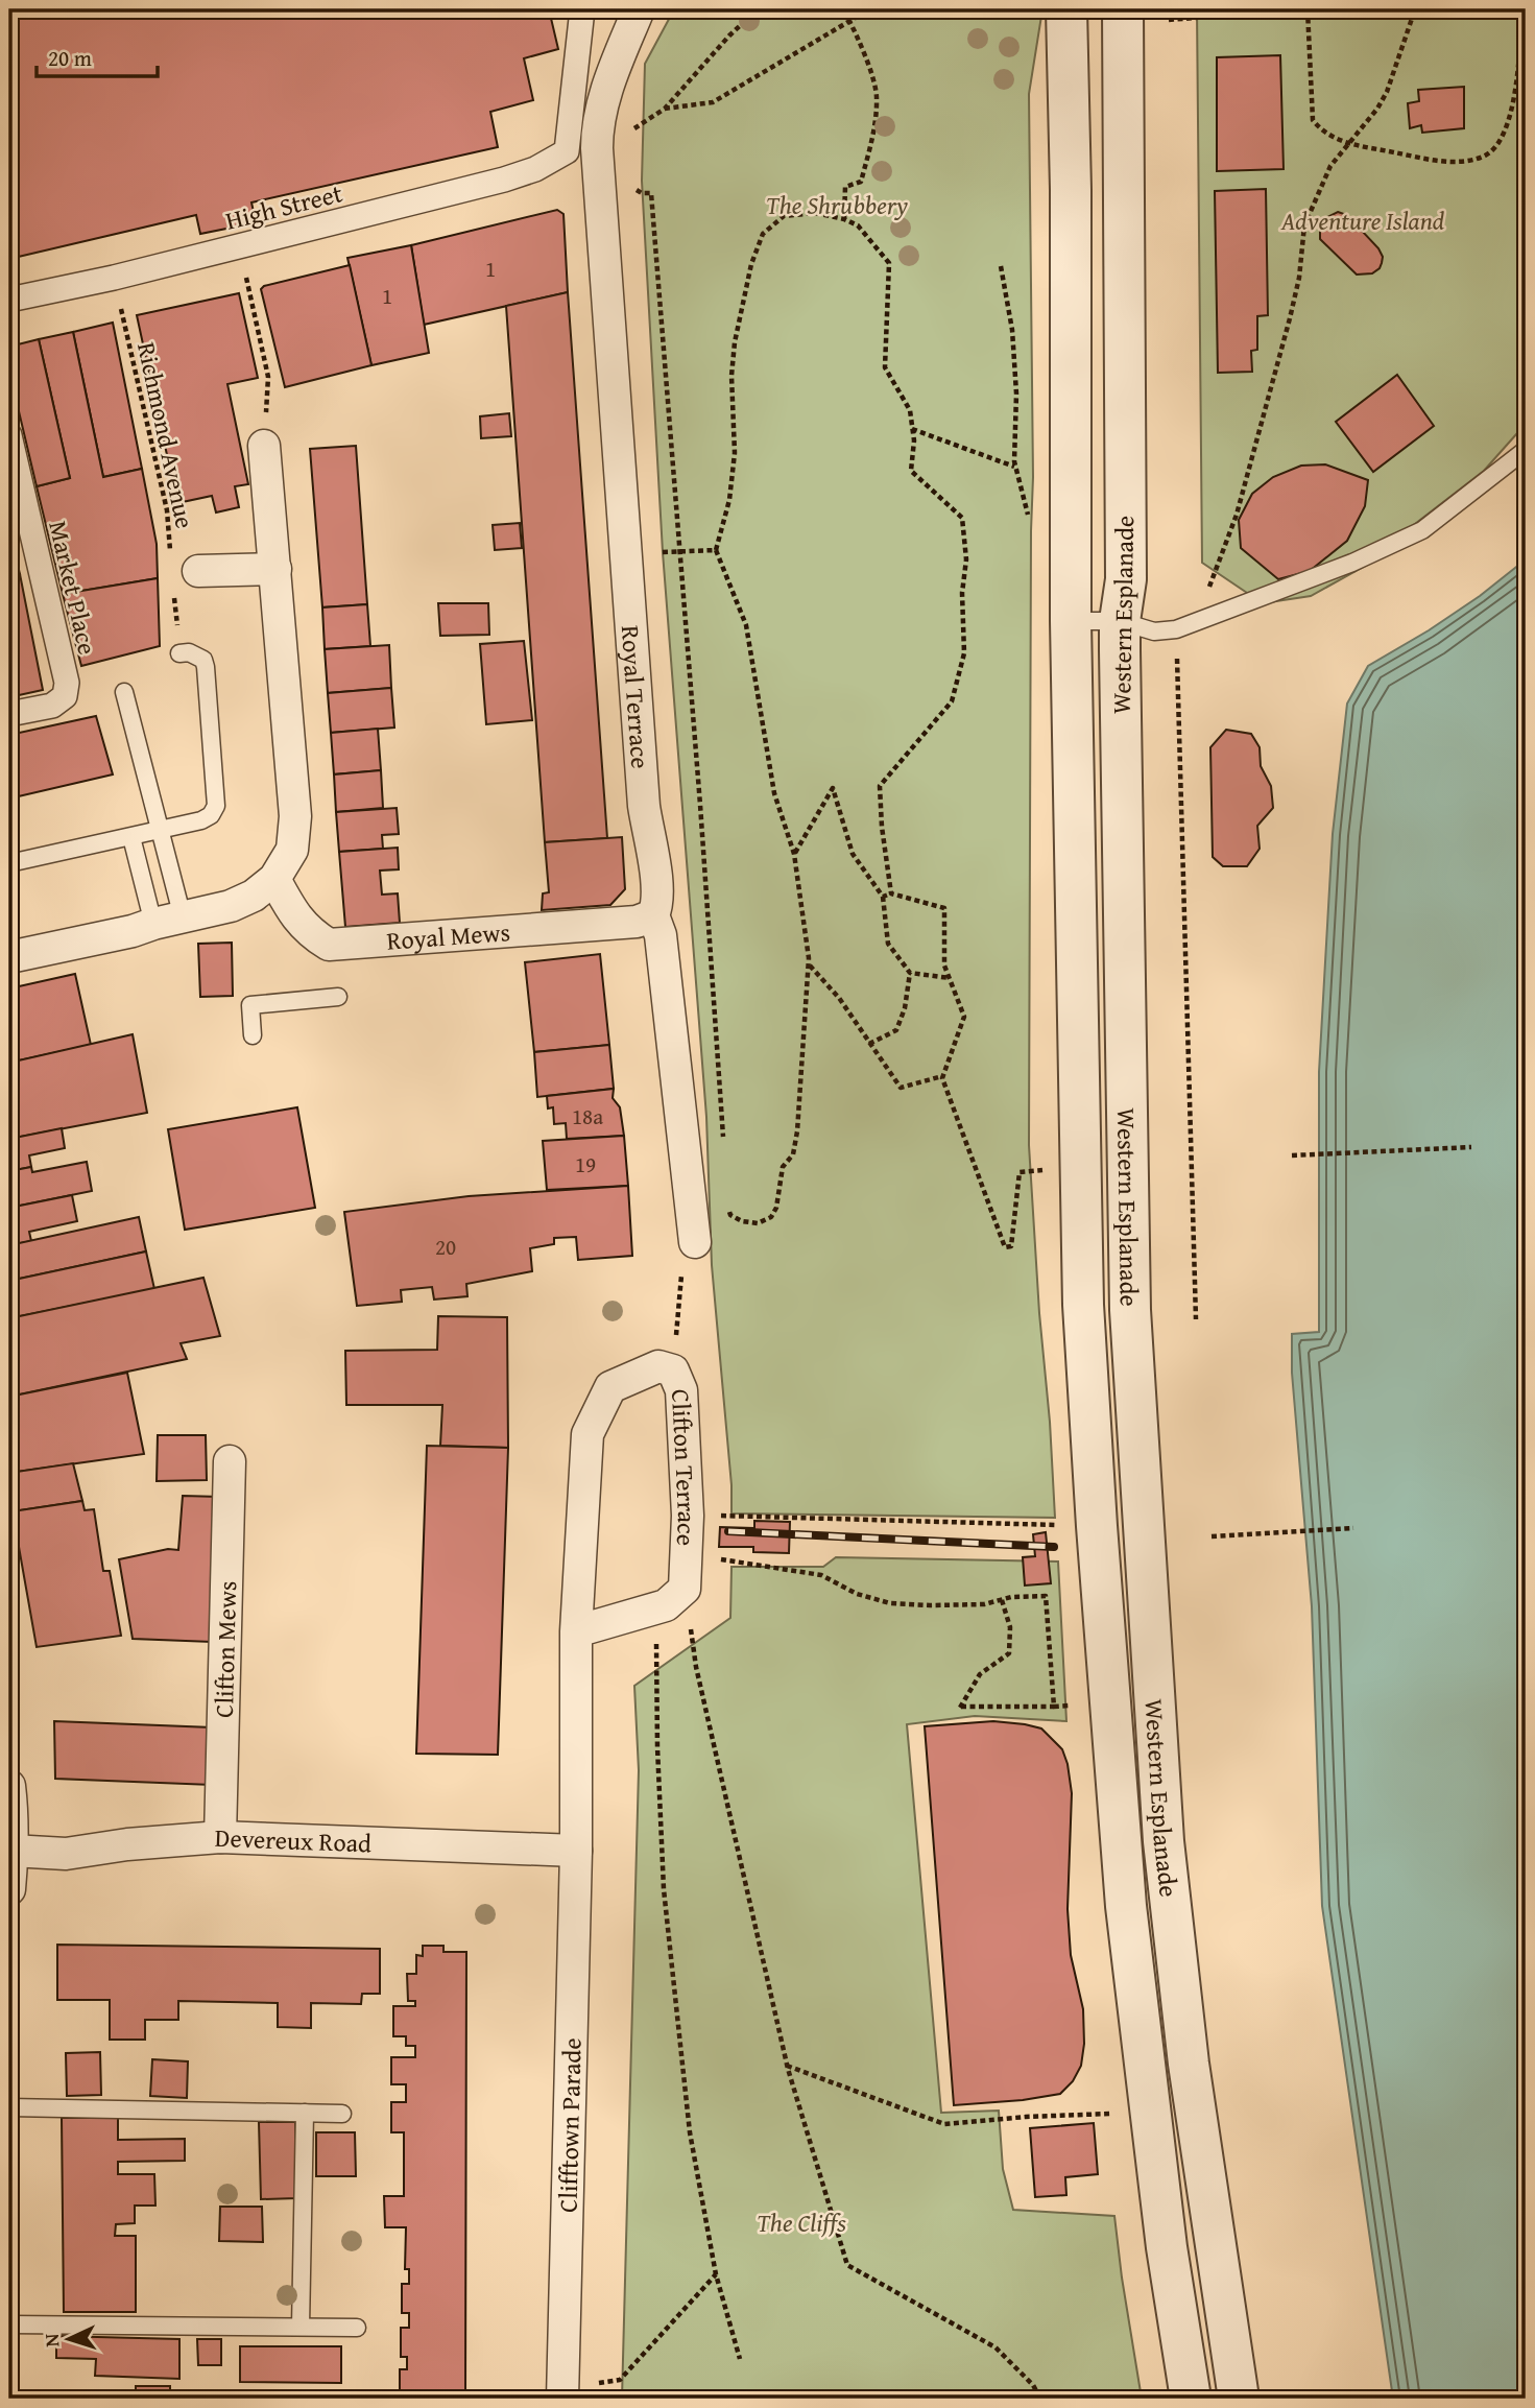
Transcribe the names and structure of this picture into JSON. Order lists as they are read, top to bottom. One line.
{"streets":{"street":["High Street","Market Place","Western Esplanade","Royal Terrace","Royal Mews","Clifton Terrace","Clifton Mews","Devereux Road","Clifftown Parade"],"path":["Richmond Avenue"]},"crossings":[["High Street","Richmond Avenue"],["Royal Terrace","Royal Mews"],["Clifton Terrace","Devereux Road"],["Clifton Terrace","Clifftown Parade"],["Clifton Mews","Devereux Road"],["Devereux Road","Clifftown Parade"]],"parks":["The Shrubbery","Adventure Island","The Cliffs"],"house_numbers":["1","1","18a","19","20"],"scale_bar":"20 m","north":"left"}
